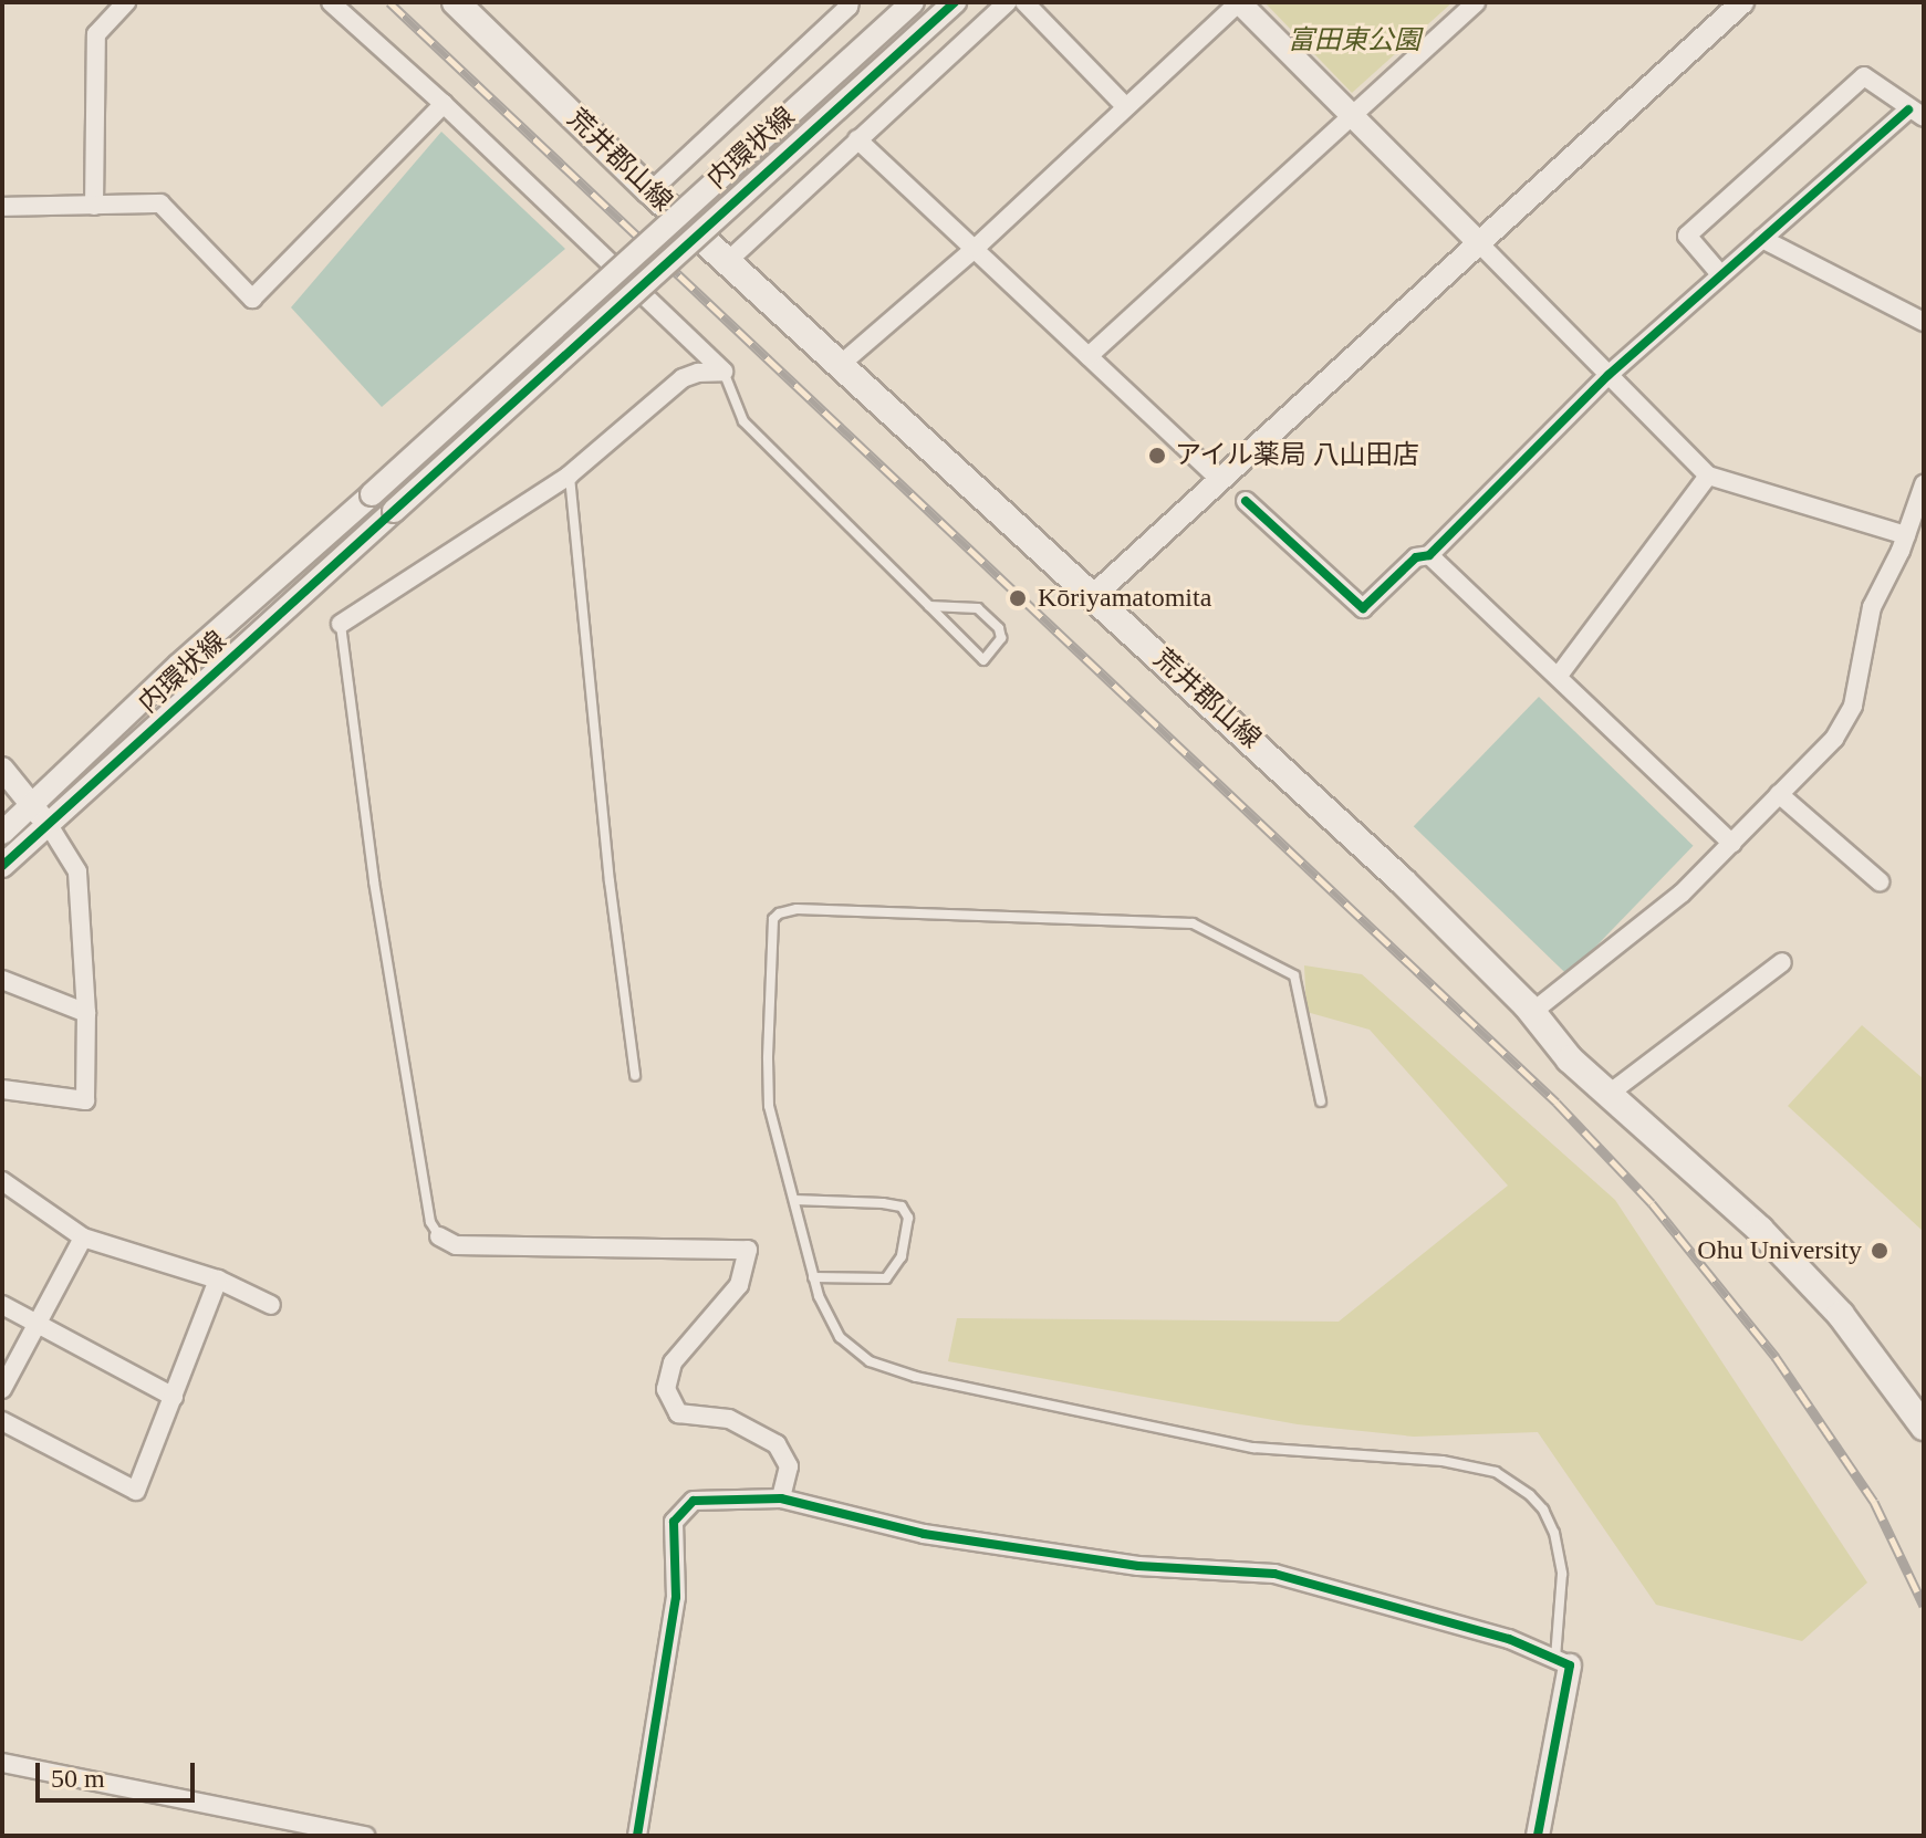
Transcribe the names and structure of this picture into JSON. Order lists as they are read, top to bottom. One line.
{"streets":{"main road":["荒井郡山線"],"street":["内環状線"]},"parks":["富田東公園"],"places":["アイル薬局 八山田店","Kōriyamatomita","Ohu University"],"scale_bar":"50 m"}
